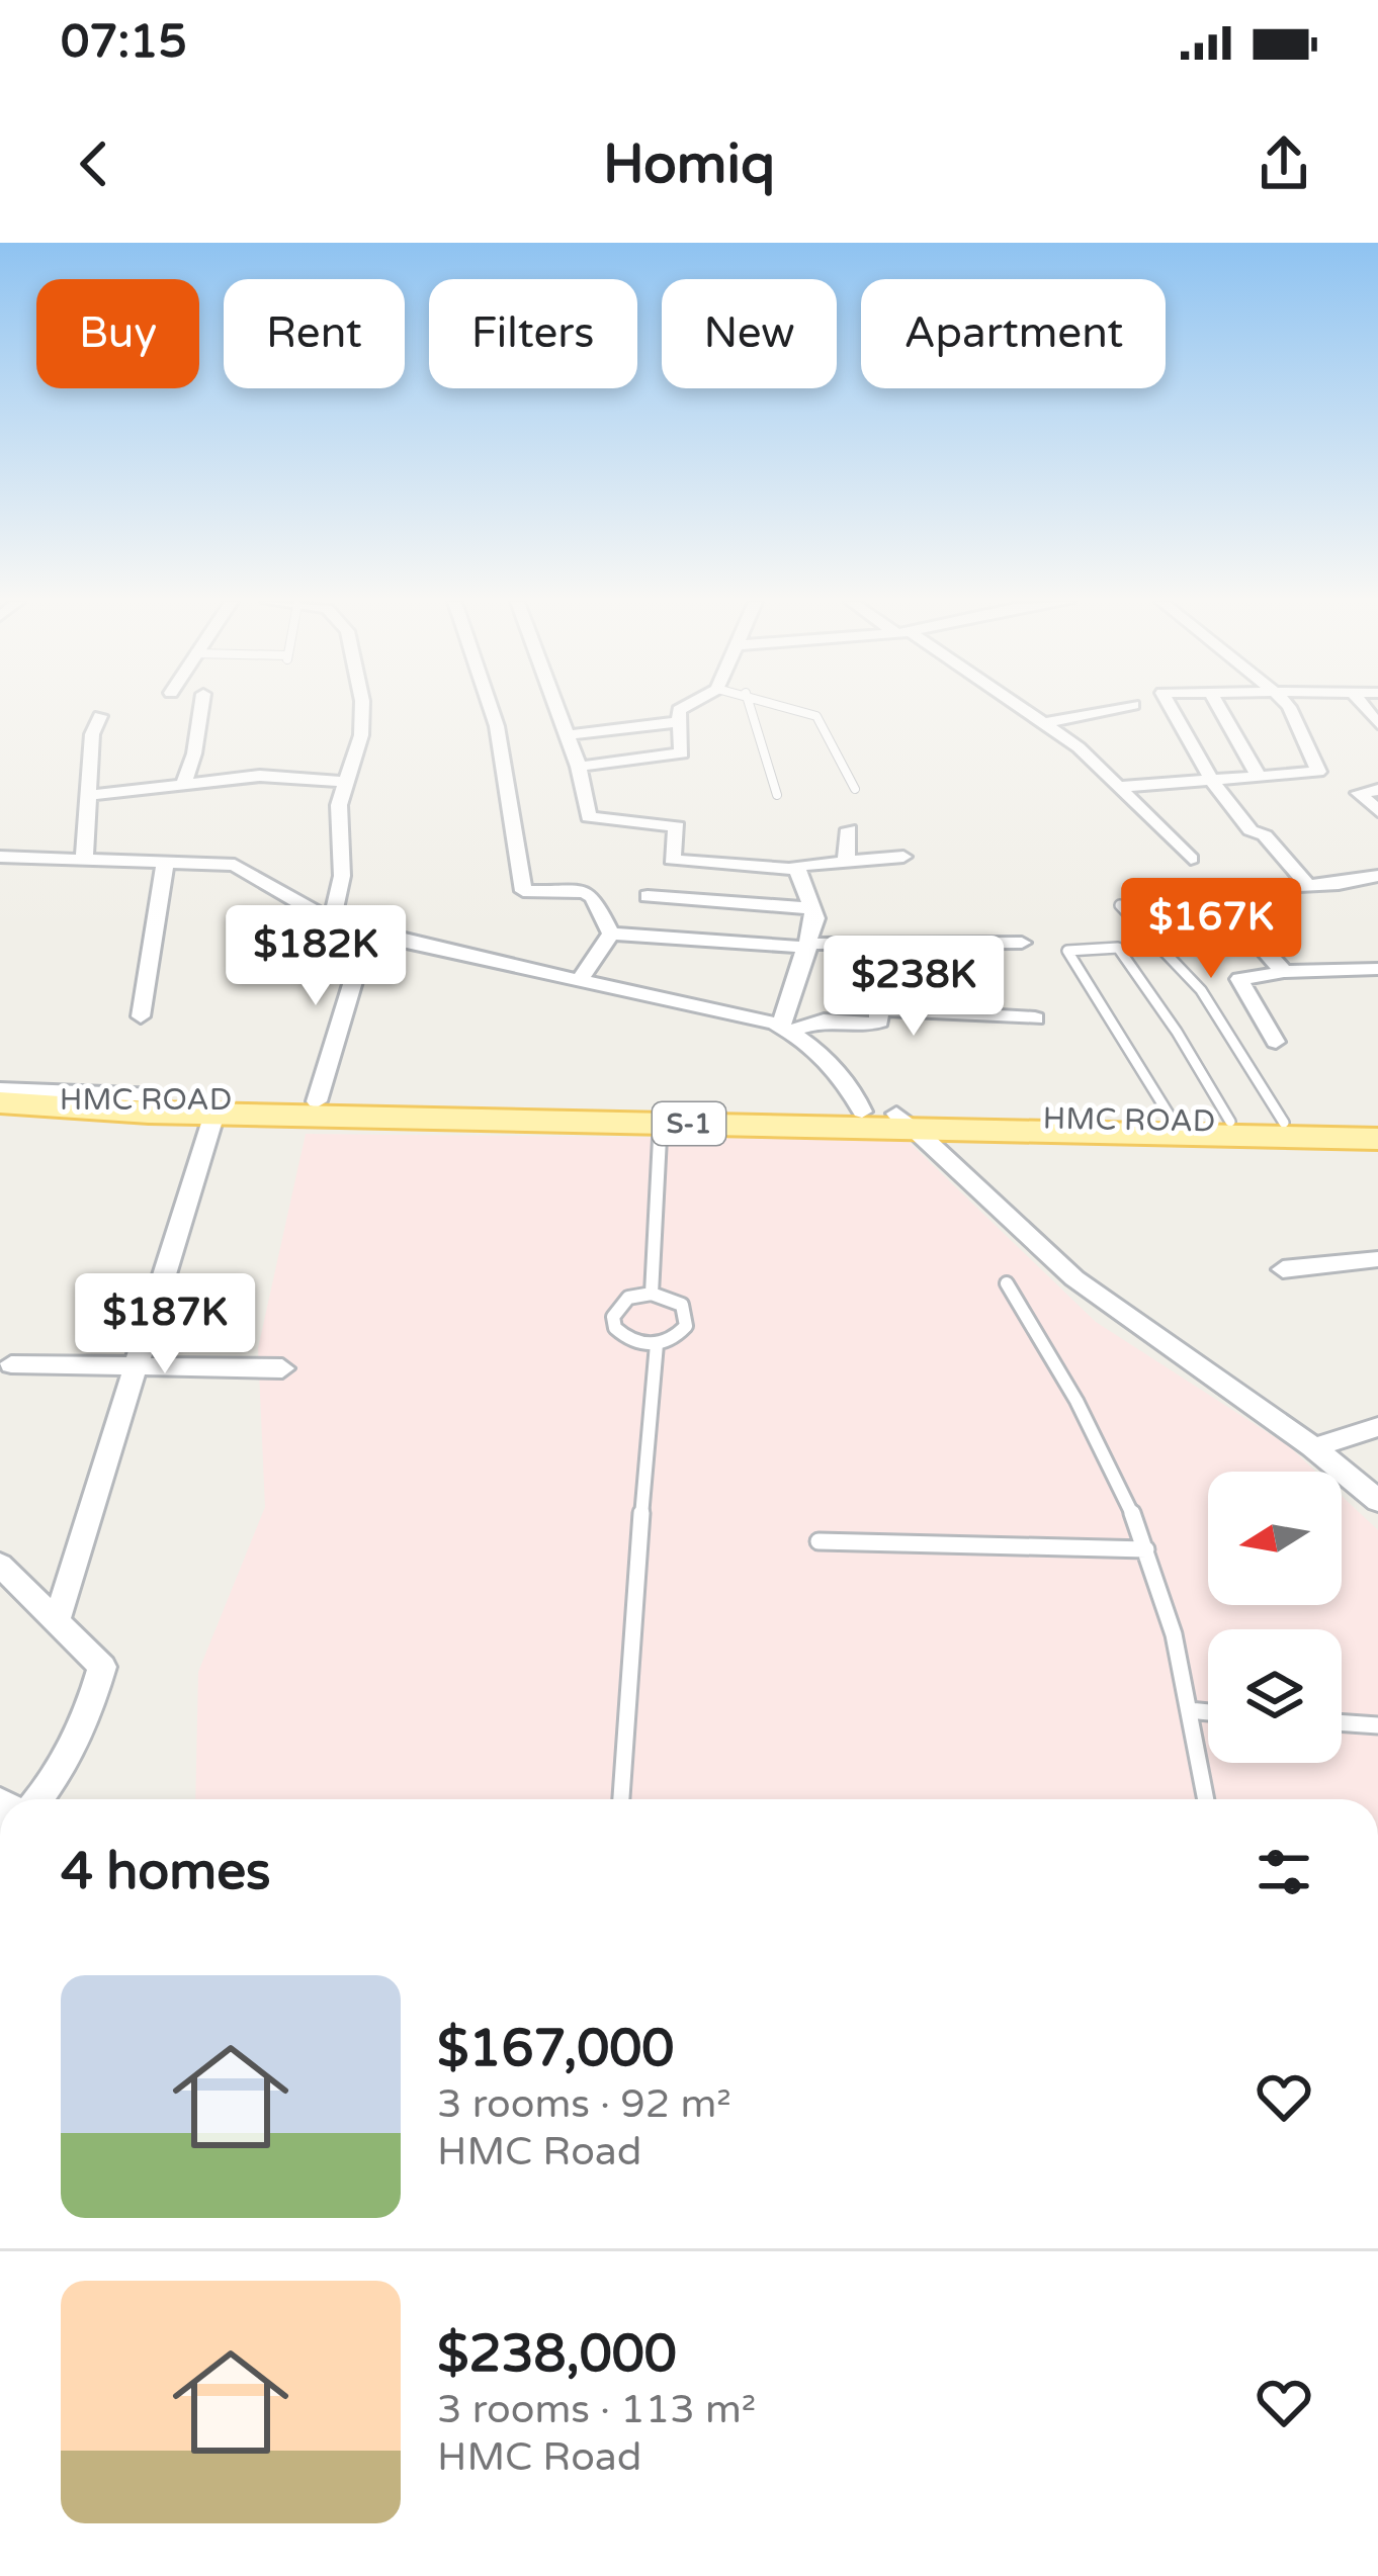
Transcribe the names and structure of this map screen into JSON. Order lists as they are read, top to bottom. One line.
{"streets":{"main road":["HMC ROAD","S-1"]},"north":"left","page":{"status":"07:15","header":"Homiq","chip":["Buy","Rent","Filters","New","Apartment"],"price":["$167K","$182K","$238K","$187K"],"heading":"4 homes","list":[{"name":"$167,000","note":"3 rooms · 92 m² · HMC Road"},{"name":"$238,000","note":"3 rooms · 113 m² · HMC Road"}]}}
